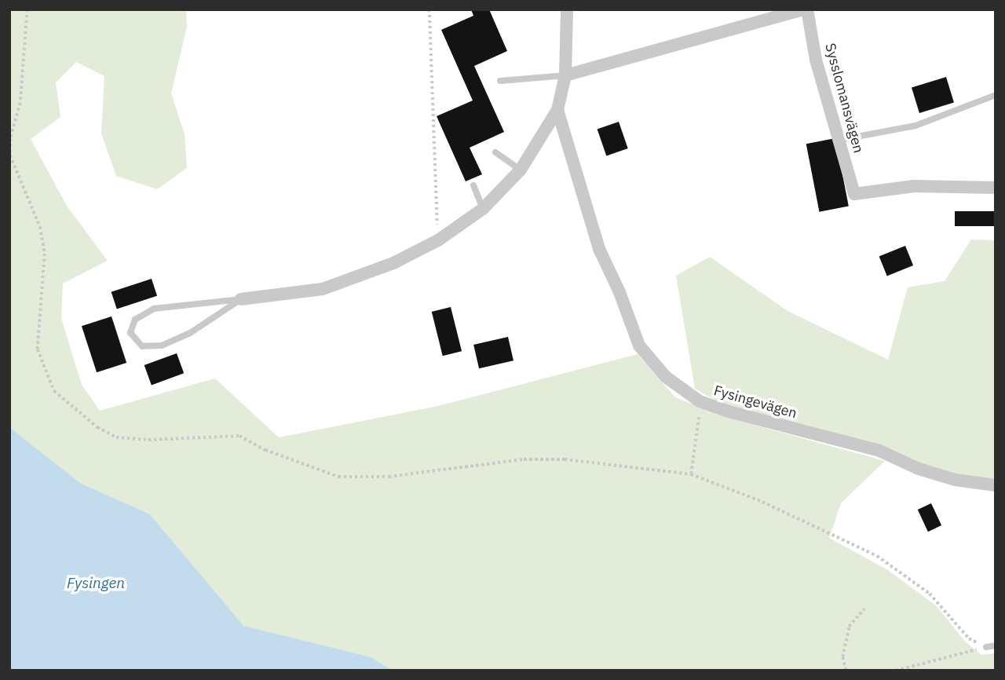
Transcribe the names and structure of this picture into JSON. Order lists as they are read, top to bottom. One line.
{"streets":{"street":["Sysslomansvägen","Fysingevägen"]},"water":["Fysingen"]}
